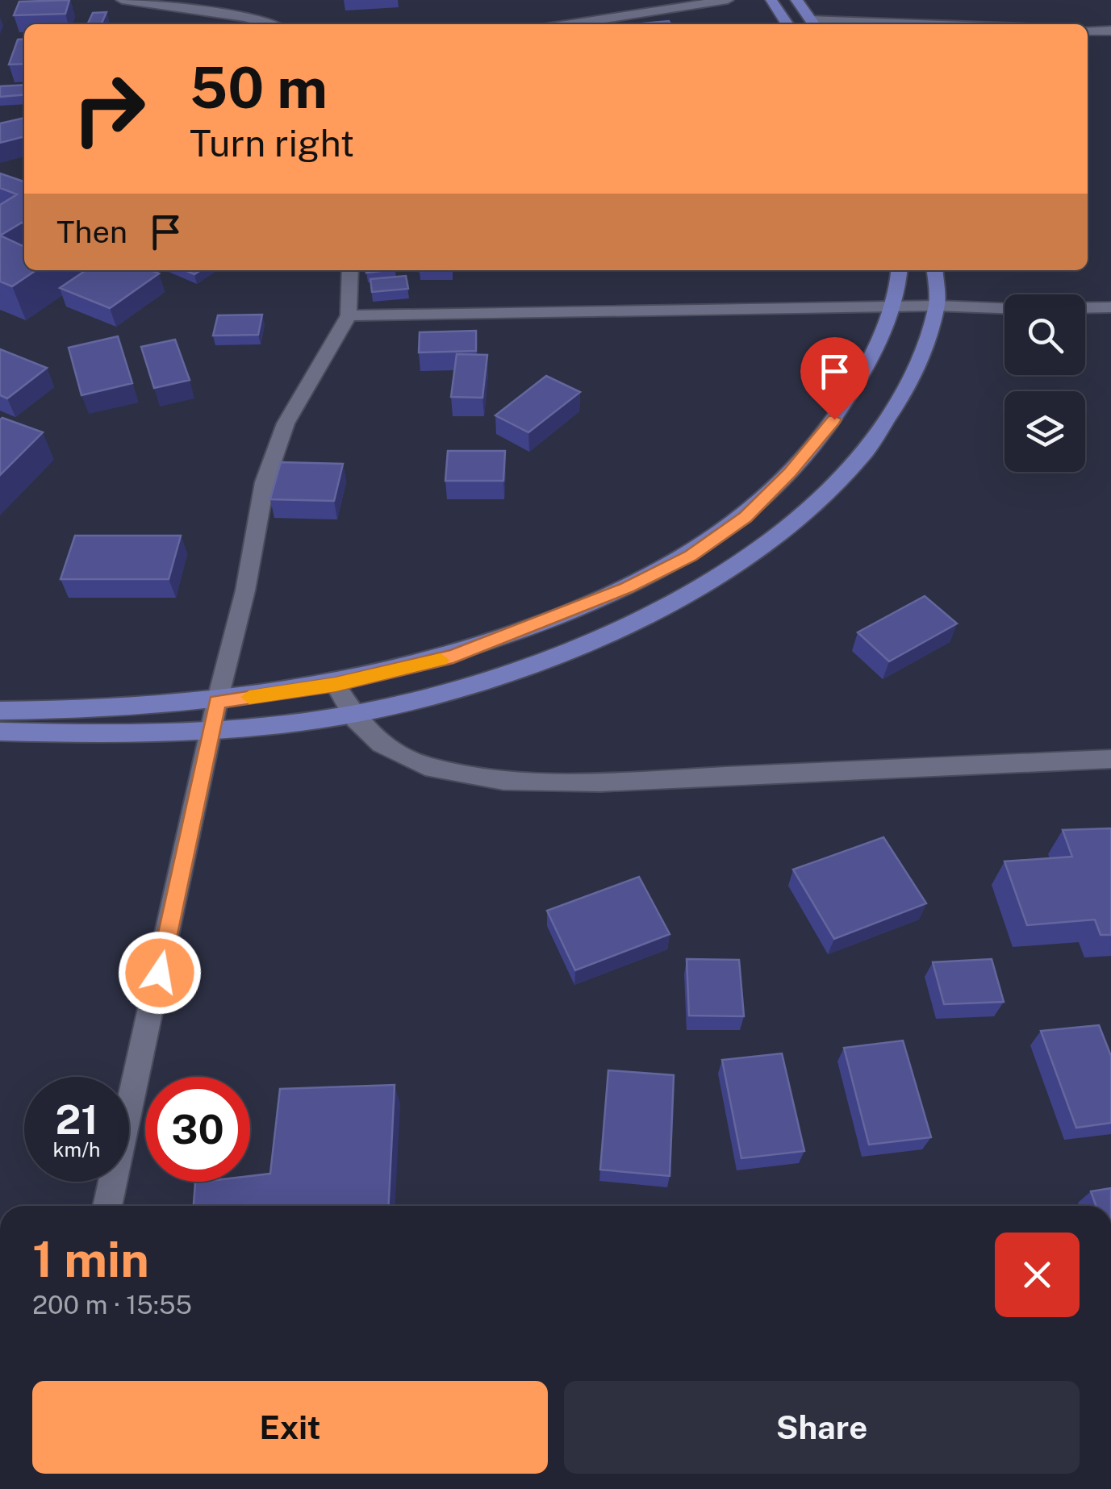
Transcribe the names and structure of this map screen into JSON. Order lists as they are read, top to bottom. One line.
{"page":{"turn":["50 m","Turn right"],"then":"Then","speed":"21 km/h","limit":"30","heading":["1 min","200 m · 15:55"],"buttons":["Exit","Share"]}}
